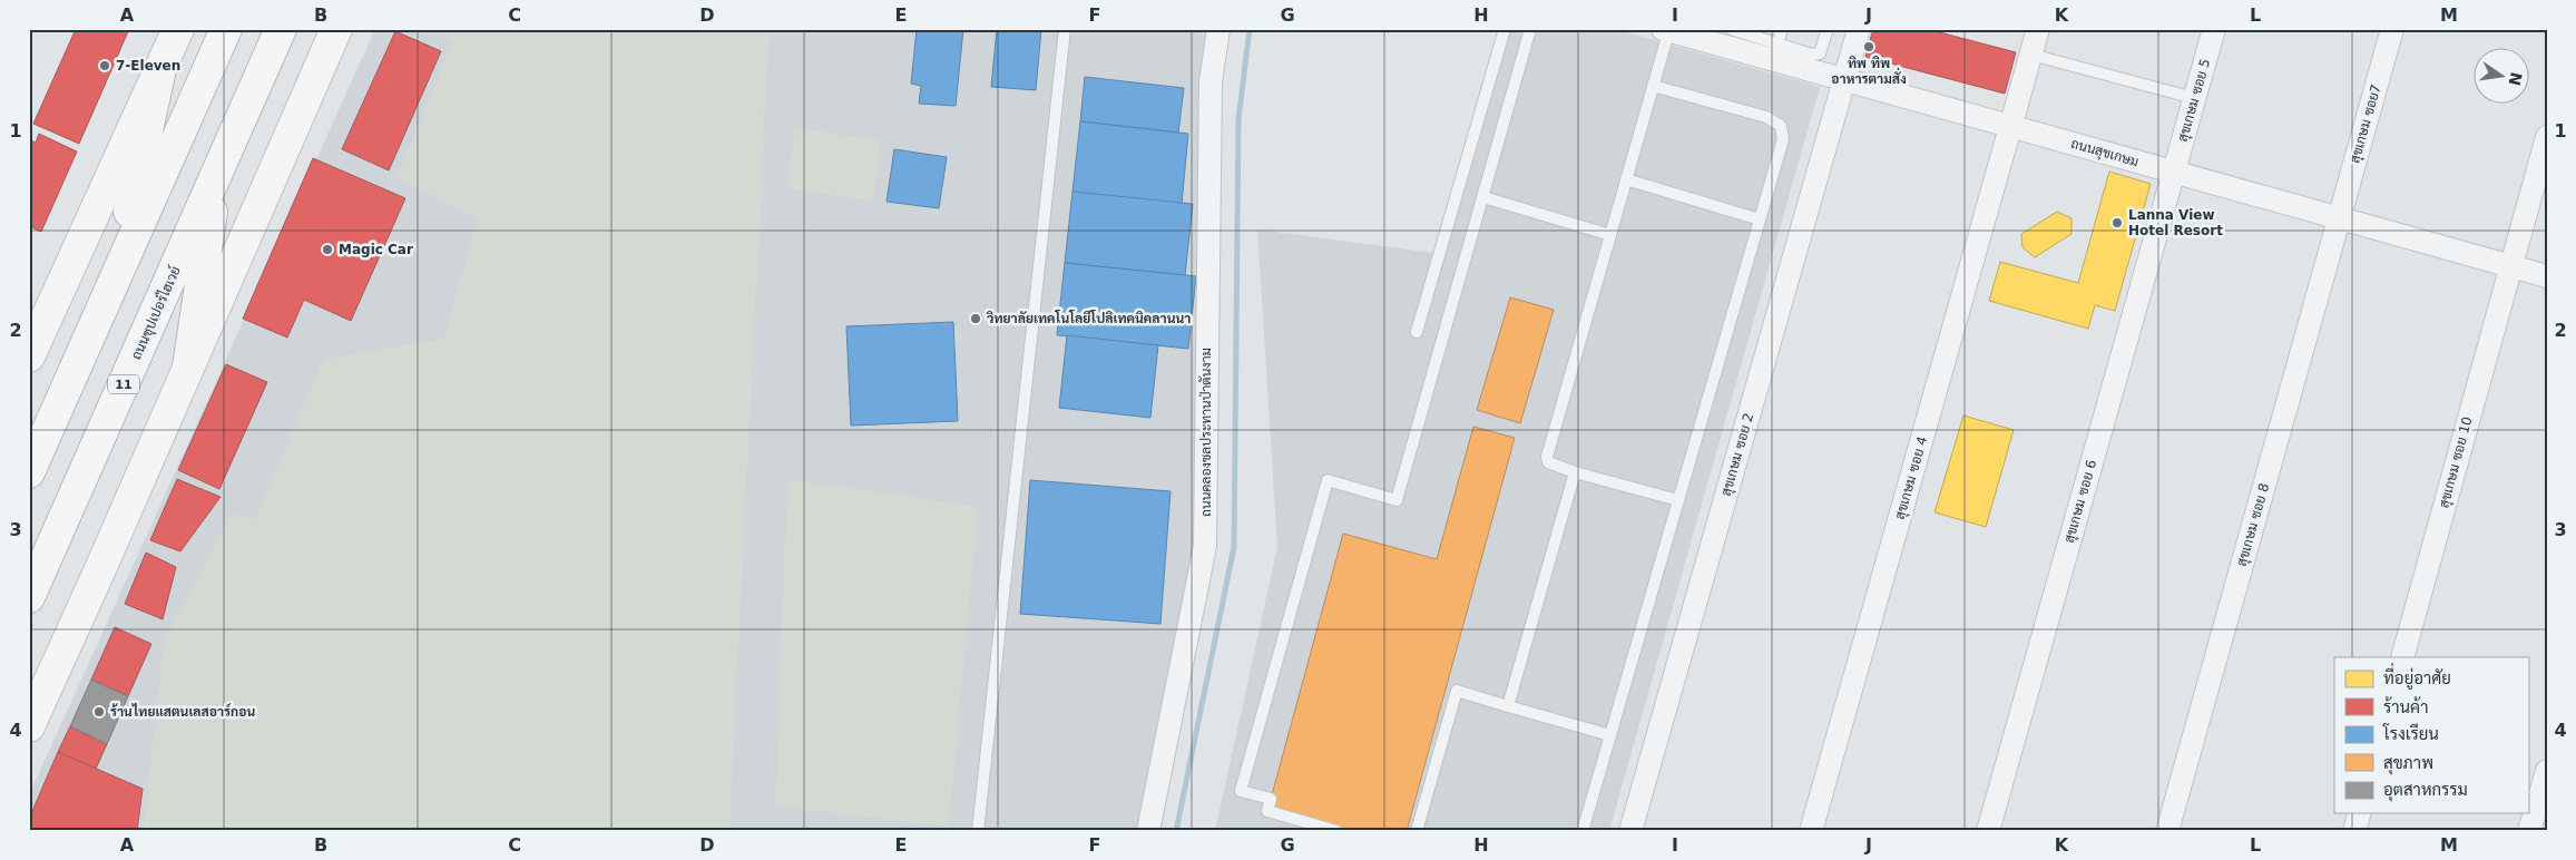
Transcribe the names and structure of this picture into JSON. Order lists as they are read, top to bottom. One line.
{"streets":{"main road":["ถนนซุปเปอร์ไฮเวย์","11"],"street":["สุขเกษม ซอย 5","สุขเกษม ซอย7","ถนนสุขเกษม","ถนนคลองชลประทานป่าตันงาม","สุขเกษม ซอย 2","สุขเกษม ซอย 10","สุขเกษม ซอย 4","สุขเกษม ซอย 6","สุขเกษม ซอย 8"]},"crossings":[["สุขเกษม ซอย 5","ถนนสุขเกษม"],["สุขเกษม ซอย 5","สุขเกษม ซอย 6"],["สุขเกษม ซอย7","ถนนสุขเกษม"],["สุขเกษม ซอย7","สุขเกษม ซอย 8"],["ถนนสุขเกษม","สุขเกษม ซอย 2"],["ถนนสุขเกษม","สุขเกษม ซอย 10"],["ถนนสุขเกษม","สุขเกษม ซอย 4"],["ถนนสุขเกษม","สุขเกษม ซอย 6"],["ถนนสุขเกษม","สุขเกษม ซอย 8"]],"places":["ทิพ ทิพ อาหารตามสั่ง","7-Eleven","Lanna View Hotel Resort","Magic Car","วิทยาลัยเทคโนโลยีโปลิเทคนิคลานนา","ร้านไทยแสตนเลสอาร์กอน"],"legend":["ที่อยู่อาศัย","ร้านค้า","โรงเรียน","สุขภาพ","อุตสาหกรรม"],"north":"right","grid":{"columns":["A","B","C","D","E","F","G","H","I","J","K","L","M"],"rows":["1","2","3","4"]}}
